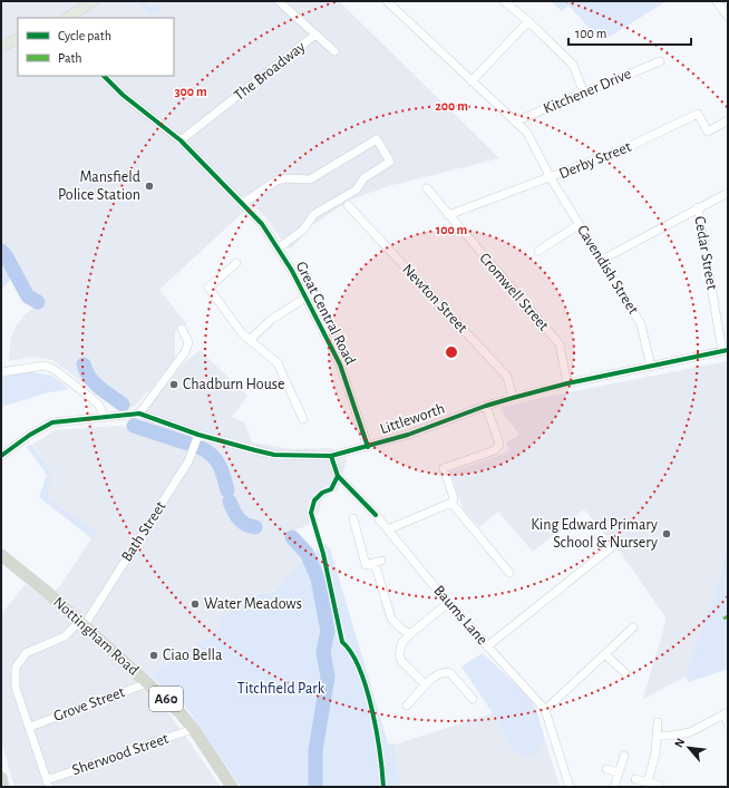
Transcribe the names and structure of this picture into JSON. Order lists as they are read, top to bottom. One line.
{"streets":{"highway":["Nottingham Road","A60"],"street":["The Broadway","Kitchener Drive","Derby Street","Cedar Street","Cavendish Street","Cromwell Street","Newton Street","Great Central Road","Littleworth","Bath Street","Baums Lane","Grove Street","Sherwood Street"]},"crossings":[["The Broadway","Great Central Road"],["Kitchener Drive","Cavendish Street"],["Derby Street","Cavendish Street"],["Derby Street","Cromwell Street"],["Cedar Street","Littleworth"],["Cavendish Street","Littleworth"],["Cromwell Street","Littleworth"],["Newton Street","Littleworth"],["Great Central Road","Littleworth"],["Littleworth","Bath Street"],["Littleworth","Baums Lane"],["Bath Street","Nottingham Road"],["Bath Street","Grove Street"],["Nottingham Road","Grove Street"],["Nottingham Road","Sherwood Street"]],"parks":["Titchfield Park"],"places":["Mansfield Police Station","Chadburn House","King Edward Primary School & Nursery","Water Meadows","Ciao Bella"],"legend":["Cycle path","Path"],"scale_bar":"100 m","north":"top left","rings":["300 m","200 m","100 m"]}
